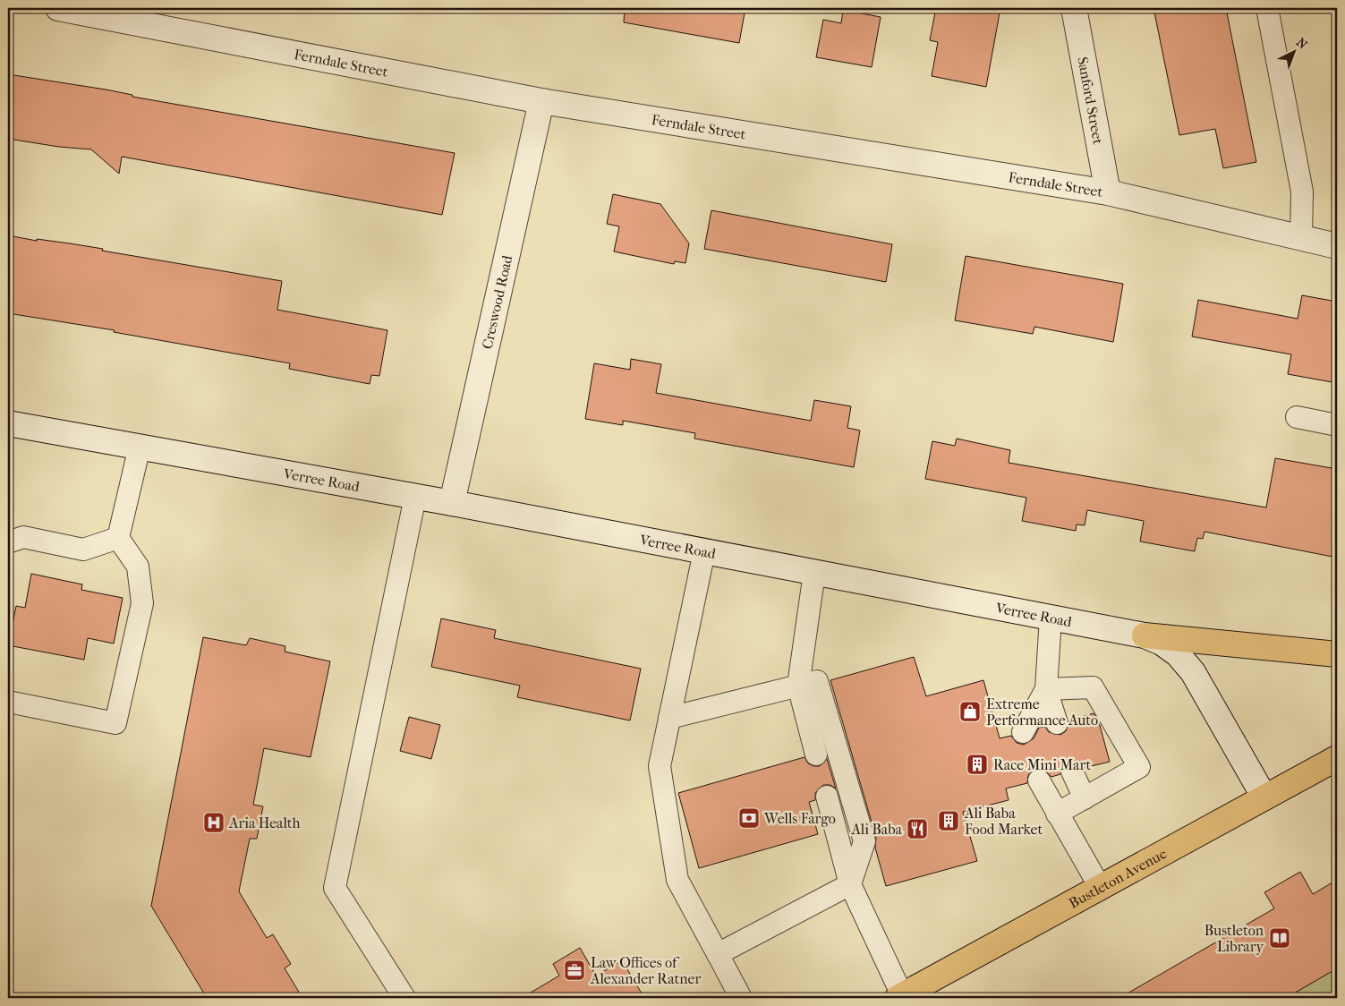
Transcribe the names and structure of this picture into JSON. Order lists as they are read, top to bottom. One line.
{"streets":{"main road":["Bustleton Avenue"],"street":["Ferndale Street","Sanford Street","Creswood Road","Verree Road"]},"crossings":[["Ferndale Street","Sanford Street"],["Ferndale Street","Creswood Road"],["Creswood Road","Verree Road"],["Verree Road","Bustleton Avenue"]],"places":{"shop":["Extreme Performance Auto"],"building":["Race Mini Mart","Ali Baba Food Market"],"bank":["Wells Fargo"],"hospital":["Aria Health"],"restaurant":["Ali Baba"],"library":["Bustleton Library"],"office":["Law Offices of Alexander Ratner"]},"north":"top right"}
